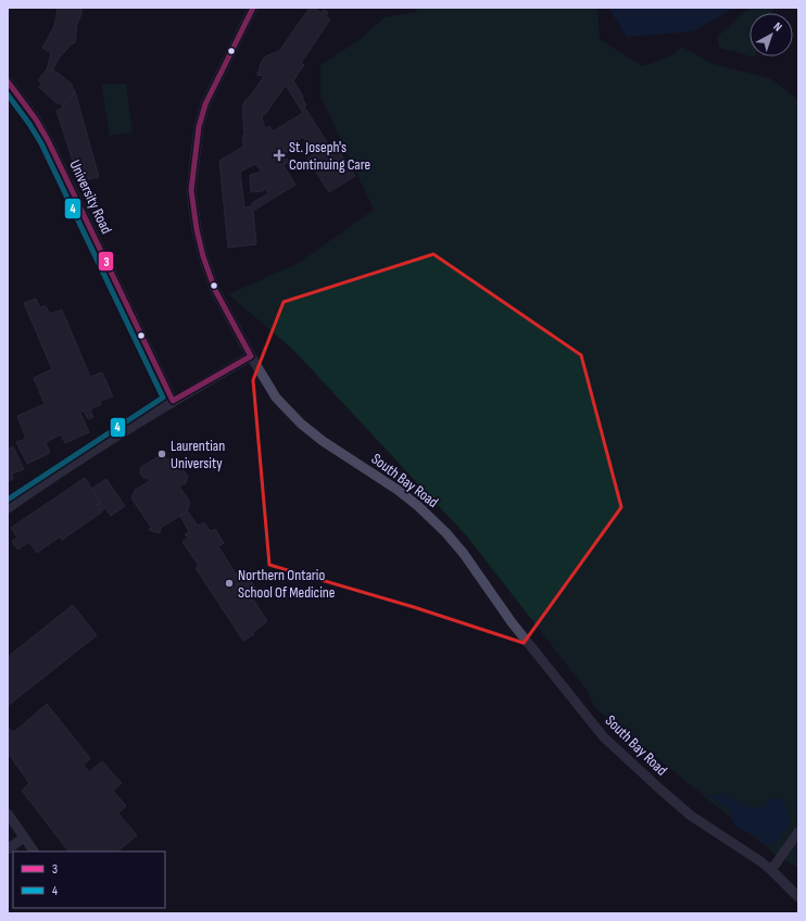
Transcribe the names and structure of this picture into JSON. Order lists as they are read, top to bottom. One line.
{"streets":{"street":["University Road","South Bay Road"]},"places":{"health":["St. Joseph's Continuing Care"],"other":["Laurentian University","Northern Ontario School Of Medicine"]},"lines":["transit line 3","transit line 4"],"legend":["3","4"],"north":"top right"}
